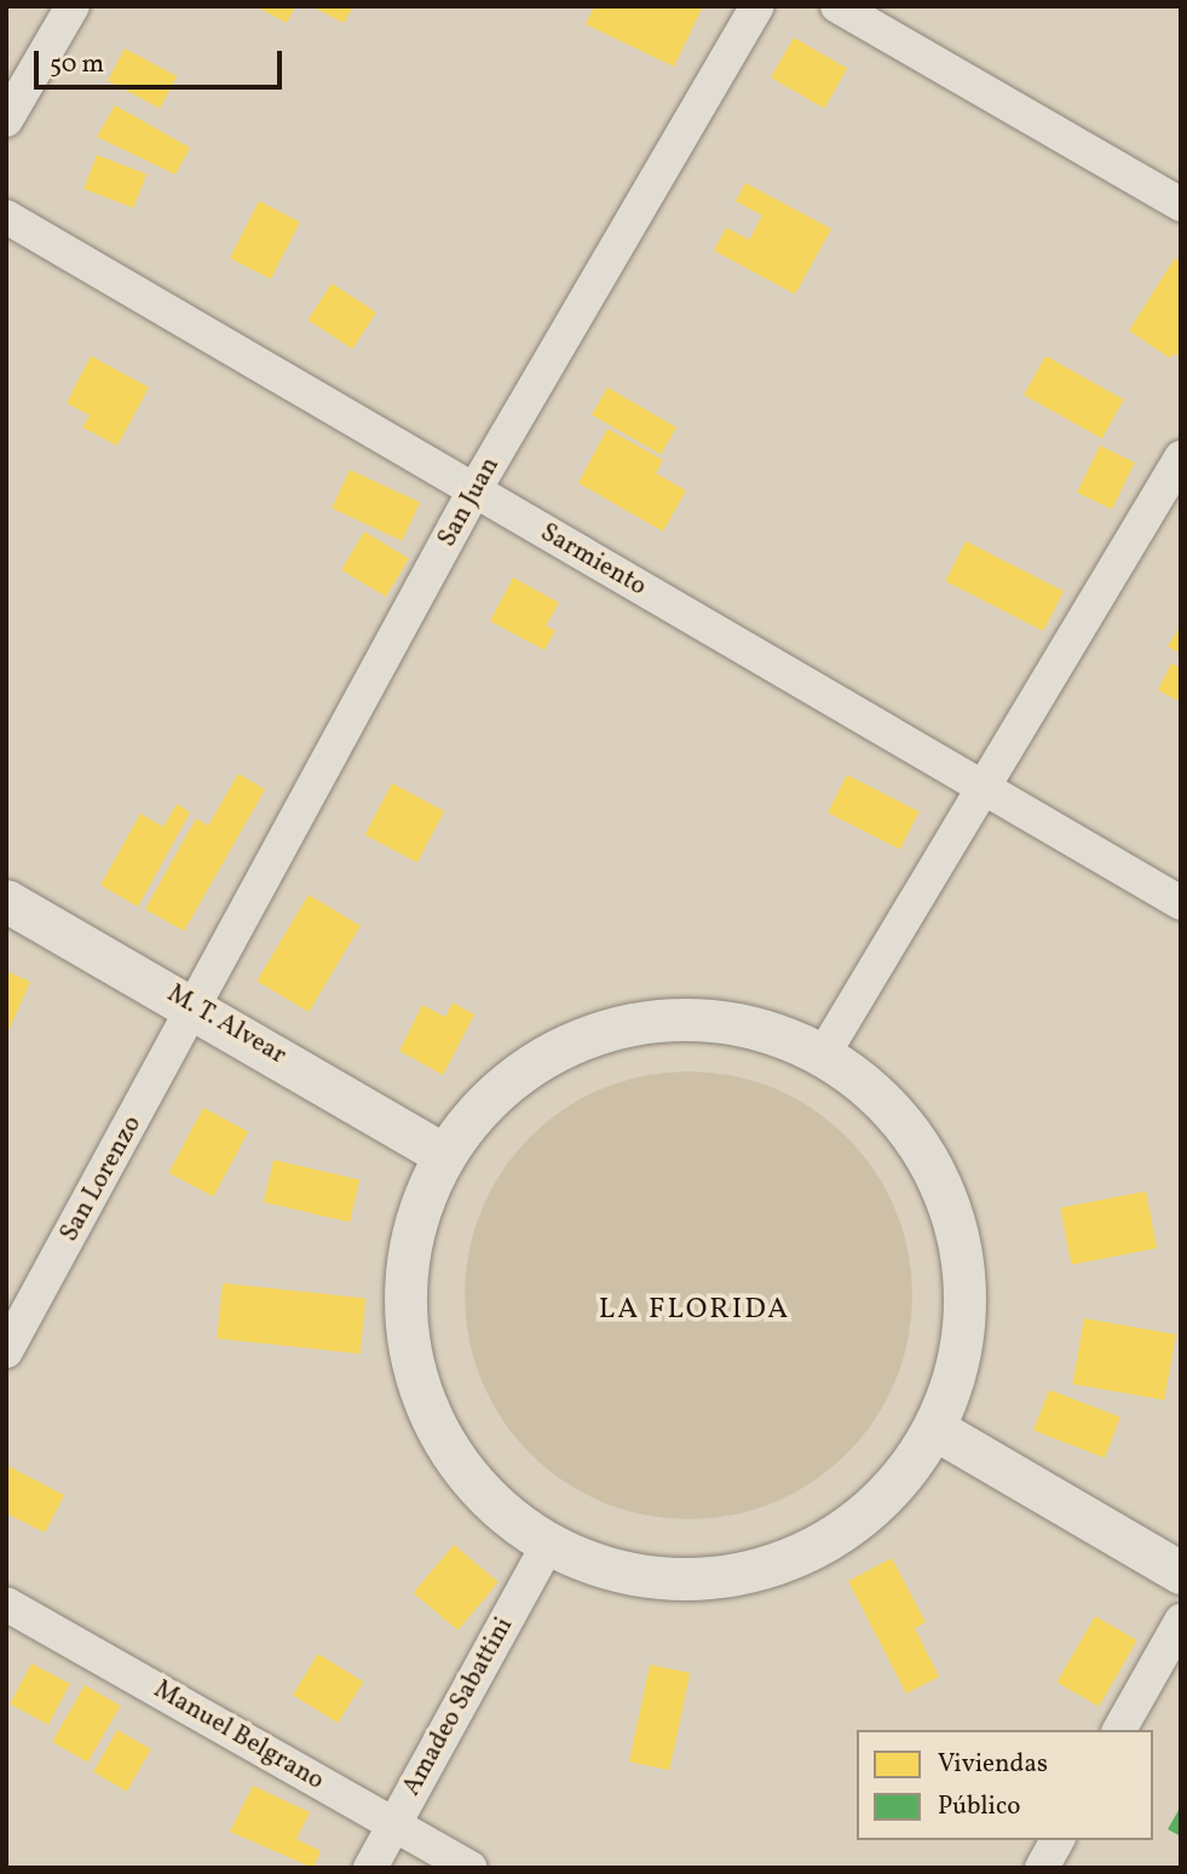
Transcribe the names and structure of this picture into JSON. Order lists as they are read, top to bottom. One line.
{"streets":{"street":["San Juan","Sarmiento","M. T. Alvear","San Lorenzo","Amadeo Sabattini","Manuel Belgrano"]},"crossings":[["San Juan","Sarmiento"],["San Juan","M. T. Alvear"],["San Juan","San Lorenzo"],["M. T. Alvear","San Lorenzo"],["Amadeo Sabattini","Manuel Belgrano"]],"districts":["LA FLORIDA"],"legend":["Viviendas","Público"],"scale_bar":"50 m"}
